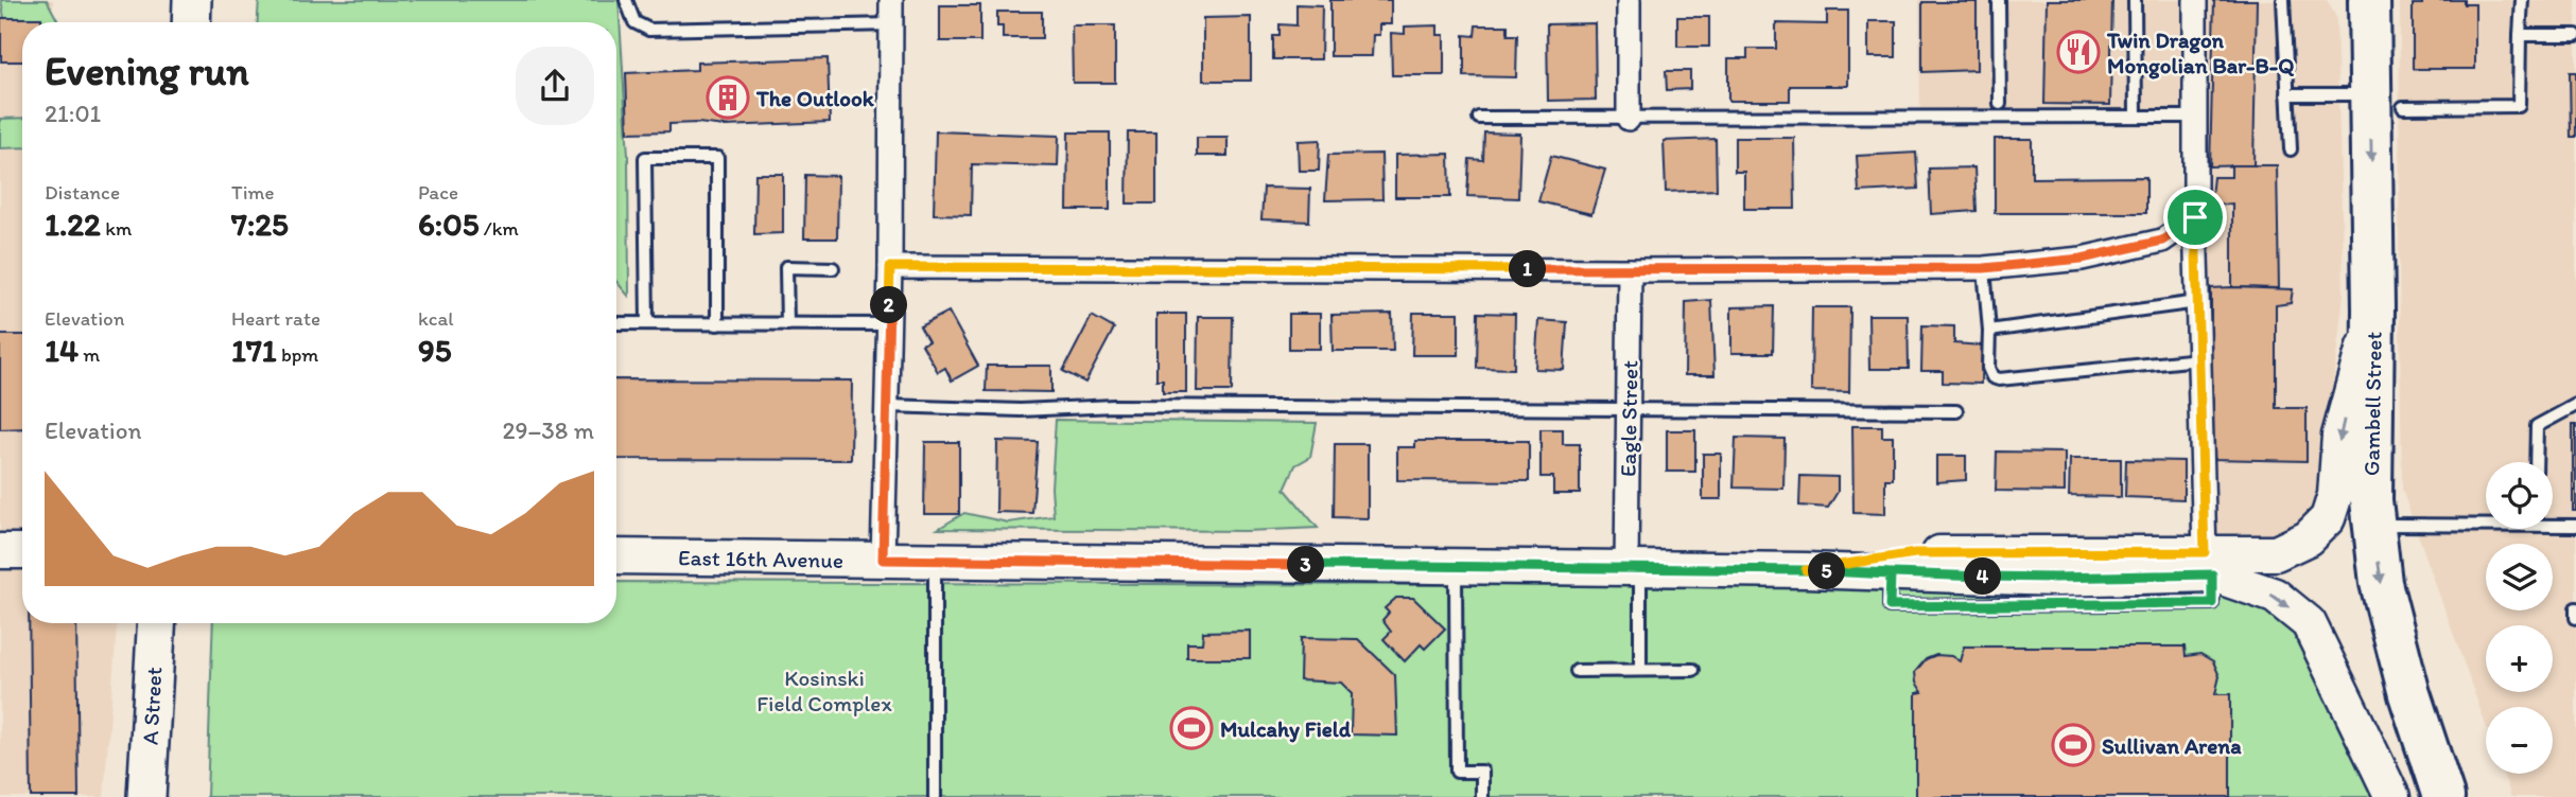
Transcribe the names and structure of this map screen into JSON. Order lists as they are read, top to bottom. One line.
{"streets":{"highway":["Gambell Street"],"main road":["A Street"],"street":["Eagle Street","East 16th Avenue"]},"crossings":[["Gambell Street","East 16th Avenue"],["Eagle Street","East 16th Avenue"]],"one_way":["Gambell Street"],"parks":["Kosinski Field Complex"],"places":{"restaurant":["Twin Dragon Mongolian Bar-B-Q"],"building":["The Outlook"],"sports":["Mulcahy Field","Sullivan Arena"]},"page":{"heading":["Evening run","21:01"],"stats":[["Distance","1.22 km"],["Time","7:25"],["Pace","6:05 /km"],["Elevation","14 m"],["Heart rate","171 bpm"],["kcal","95"]],"pins":["1","2","3","5","4"],"chart":["Elevation","29–38 m"],"map_buttons":["+","−"]}}
